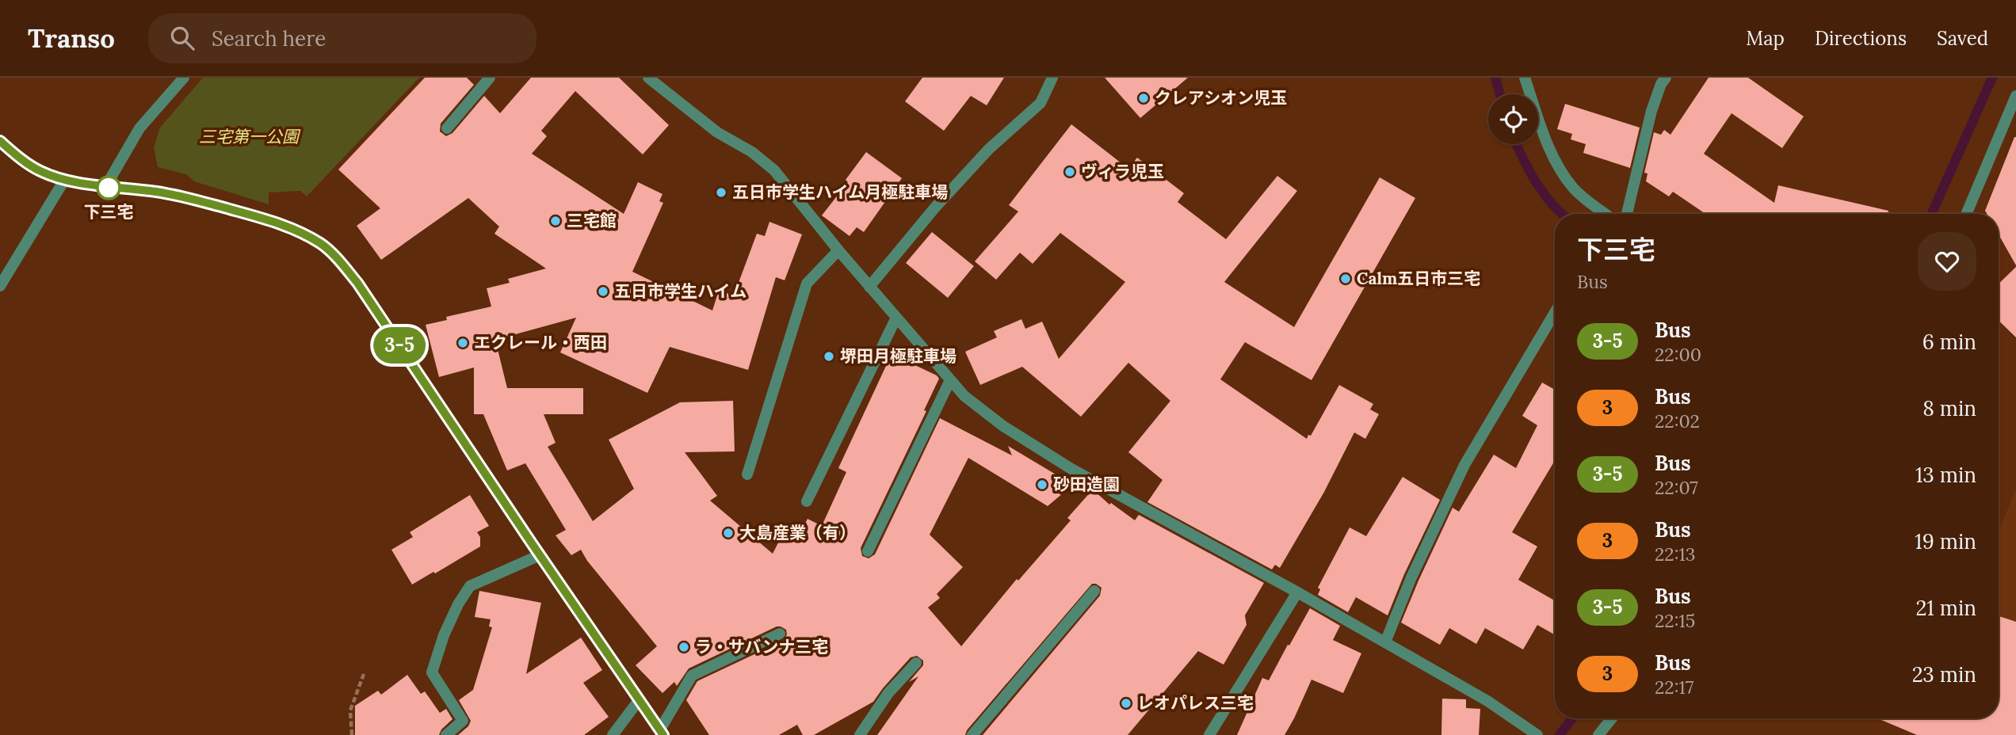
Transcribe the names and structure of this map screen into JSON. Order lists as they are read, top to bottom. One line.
{"parks":["三宅第一公園"],"places":["クレアシオン児玉","ヴィラ児玉","下三宅","五日市学生ハイム月極駐車場","三宅館","Calm五日市三宅","五日市学生ハイム","エクレール・西田","堺田月極駐車場","砂田造園","大島産業（有）","ラ・サバンナ三宅","レオパレス三宅"],"lines":["bus line 3-5"],"page":{"header":"Transo","search":"Search here","nav":["Map","Directions","Saved"],"on_map":"3-5","heading":["下三宅","Bus"],"list":[{"mark":"3-5","name":"Bus","note":"22:00","value":"6 min"},{"mark":"3","name":"Bus","note":"22:02","value":"8 min"},{"mark":"3-5","name":"Bus","note":"22:07","value":"13 min"},{"mark":"3","name":"Bus","note":"22:13","value":"19 min"},{"mark":"3-5","name":"Bus","note":"22:15","value":"21 min"},{"mark":"3","name":"Bus","note":"22:17","value":"23 min"}]}}
